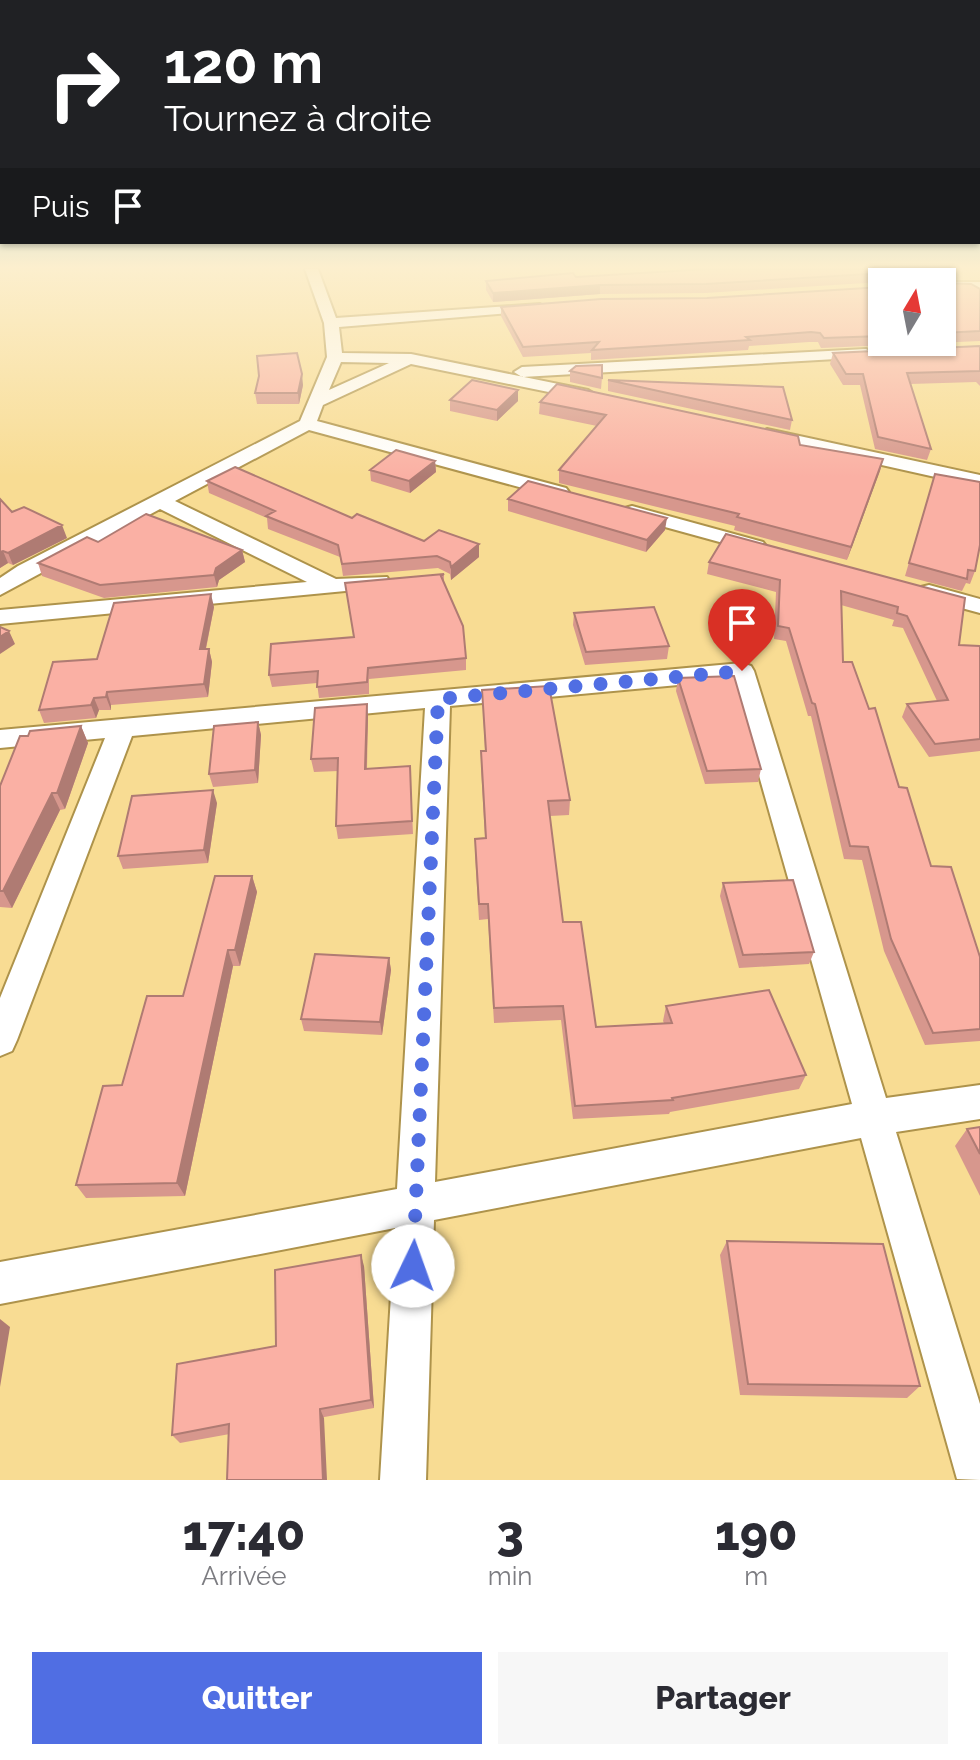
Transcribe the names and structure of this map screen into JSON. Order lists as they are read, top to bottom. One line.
{"north":"top","page":{"turn":["120 m","Tournez à droite"],"then":"Puis","eta":["17:40","Arrivée","3","min","190","m"],"buttons":["Quitter","Partager"]}}
